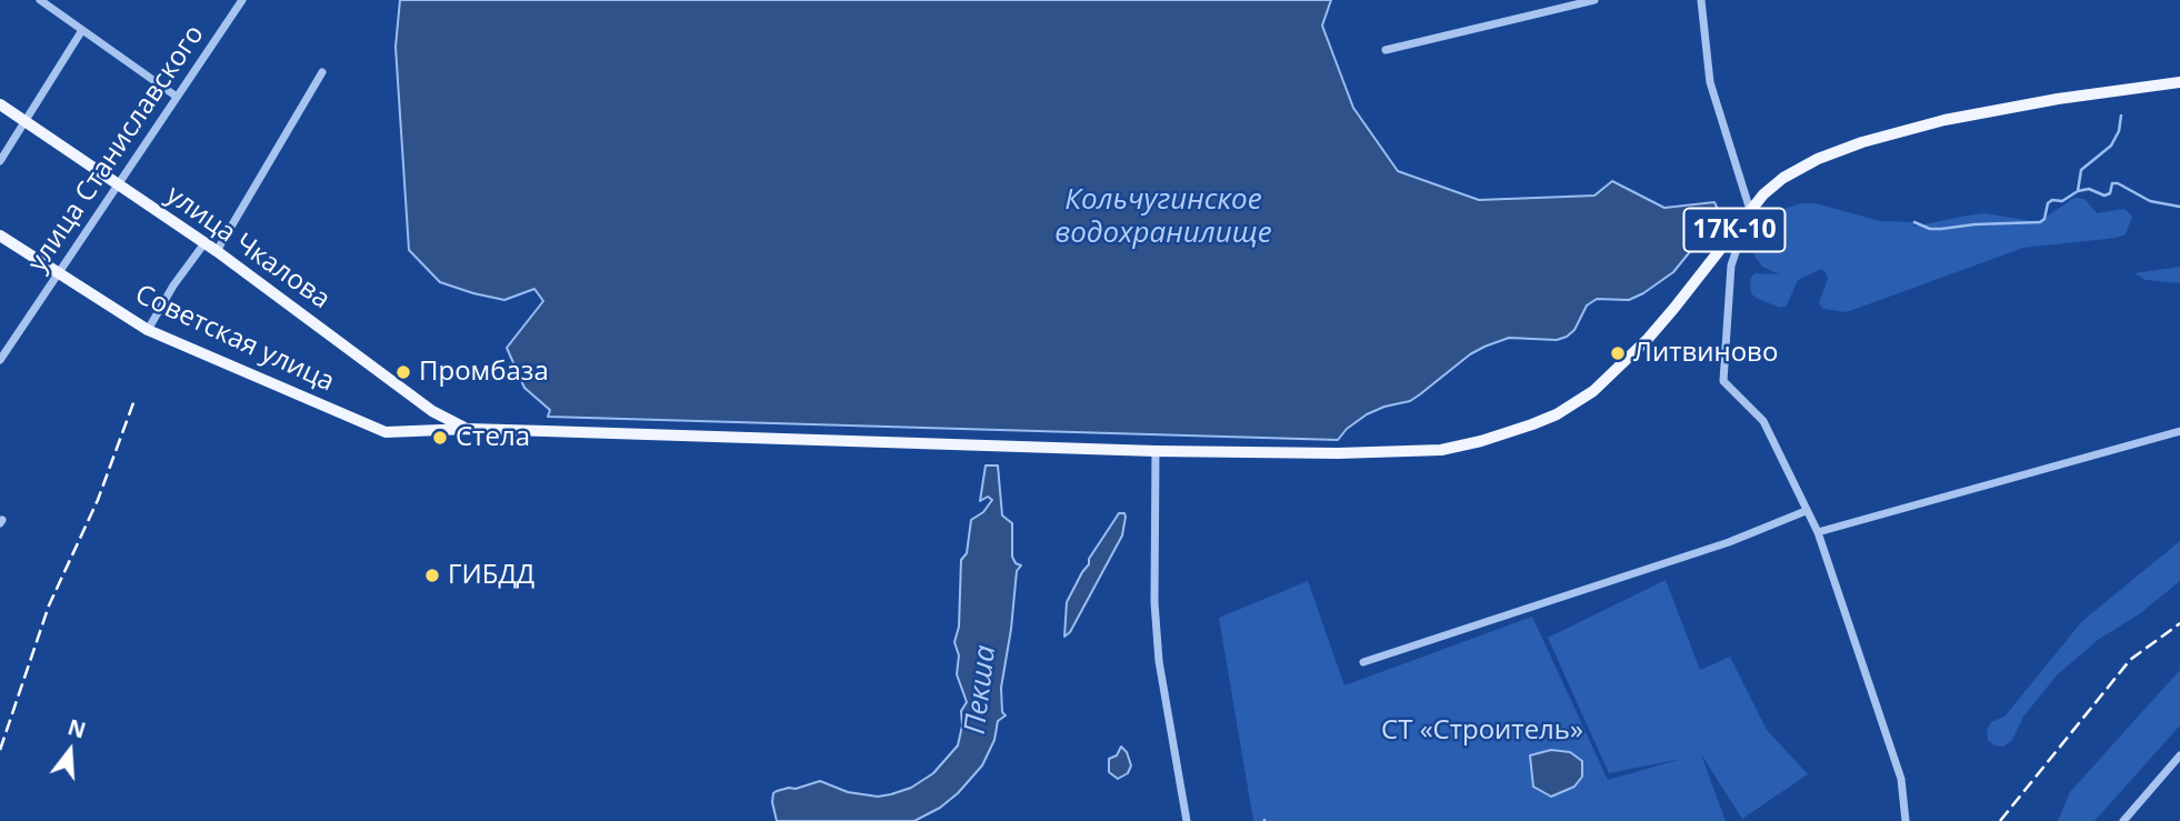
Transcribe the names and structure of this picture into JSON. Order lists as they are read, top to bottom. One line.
{"streets":{"main road":["17К-10","улица Чкалова","Советская улица"],"street":["улица Станиславского"]},"crossings":[["улица Станиславского","улица Чкалова"],["улица Станиславского","Советская улица"],["17К-10","Советская улица"],["улица Чкалова","Советская улица"]],"water":["Кольчугинское водохранилище","Пекша"],"parks":["СТ «Строитель»"],"places":["Литвиново","Промбаза","Стела","ГИБДД"],"north":"top"}
